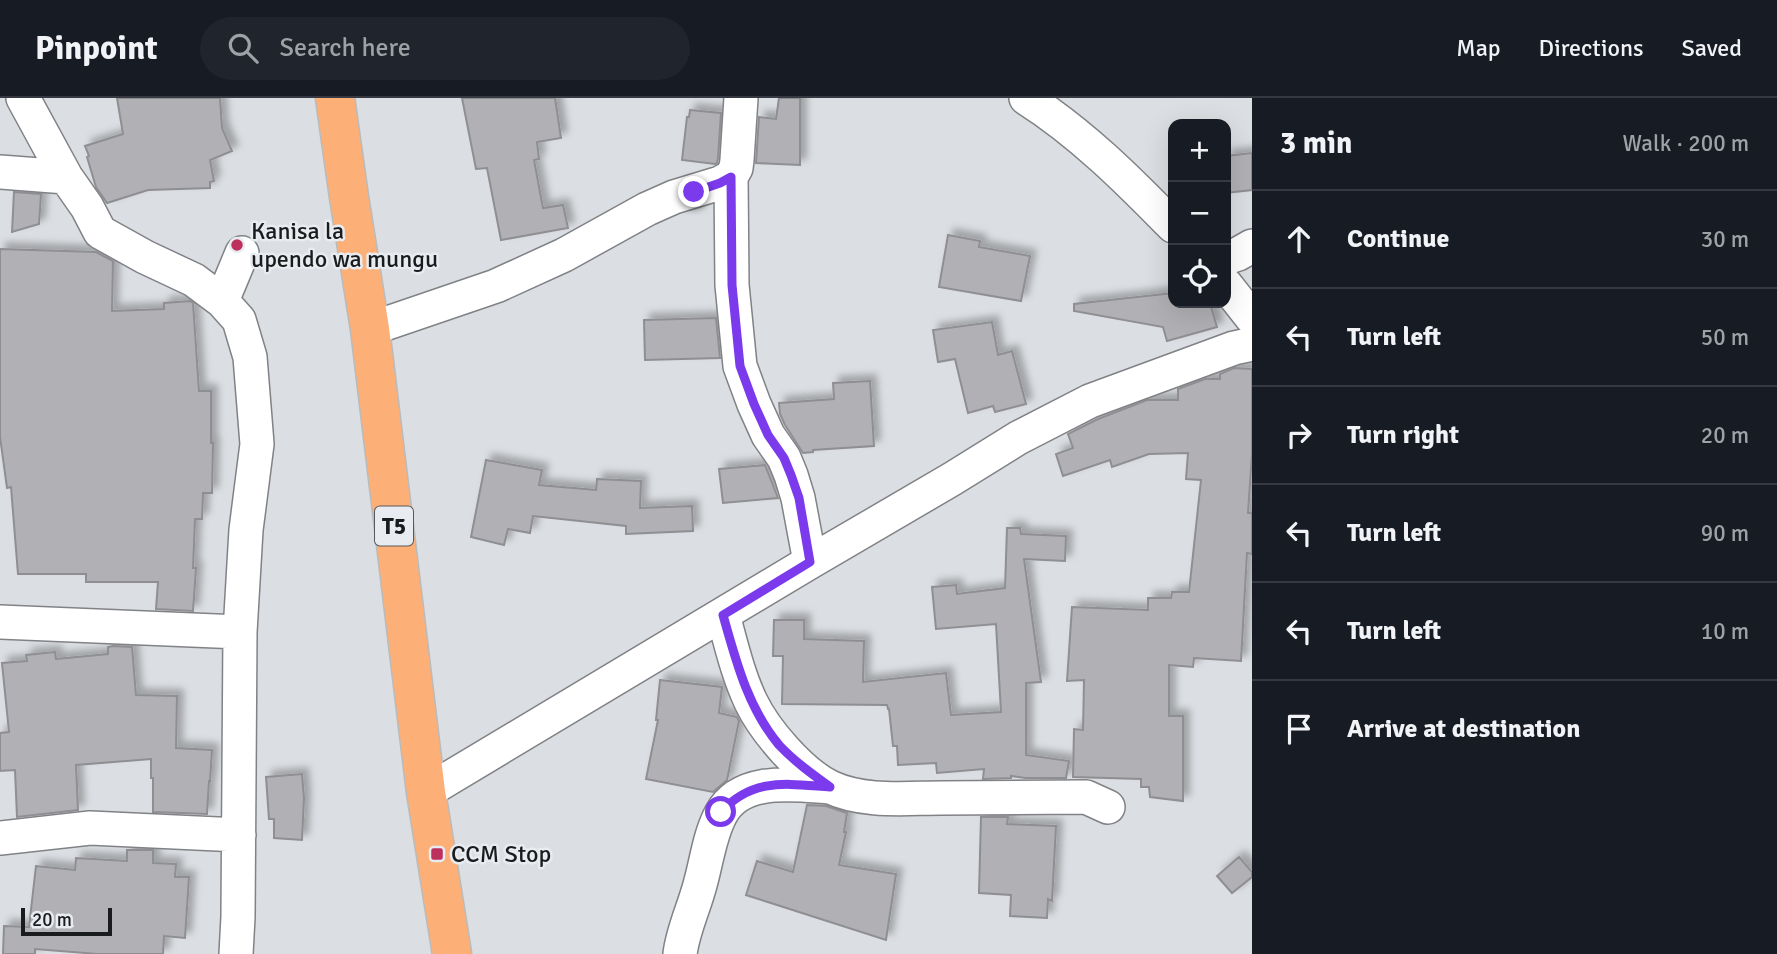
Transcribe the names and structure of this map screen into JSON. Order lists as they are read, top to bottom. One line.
{"streets":{"highway":["T5"]},"places":{"other":["Kanisa la upendo wa mungu"],"transit":["CCM Stop"]},"scale_bar":"20 m","page":{"header":"Pinpoint","search":"Search here","nav":["Map","Directions","Saved"],"heading":["3 min","Walk · 200 m"],"map_buttons":["+","−"],"list":[["Continue","30 m"],["Turn left","50 m"],["Turn right","20 m"],["Turn left","90 m"],["Turn left","10 m"],"Arrive at destination"],"scale":"20 m"}}
